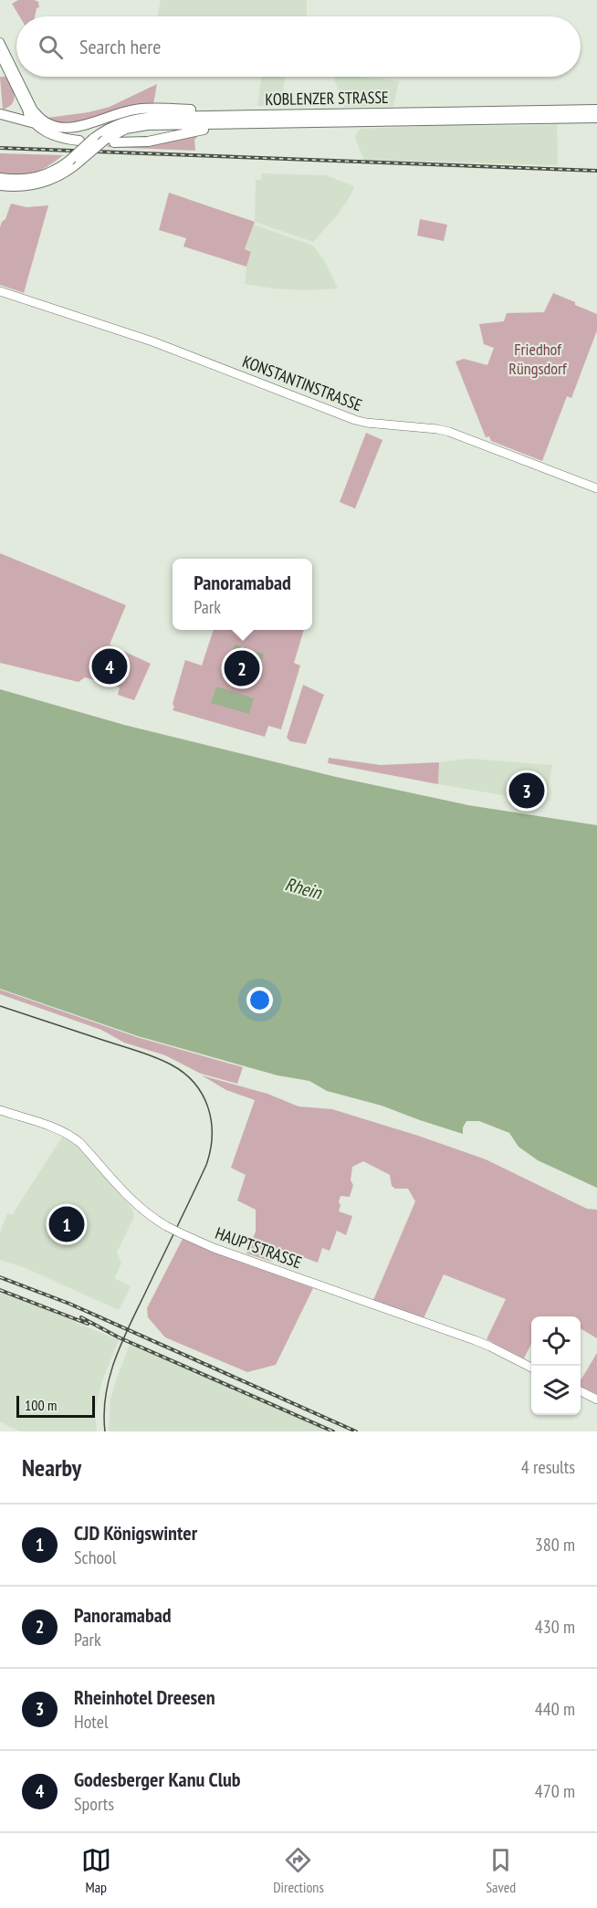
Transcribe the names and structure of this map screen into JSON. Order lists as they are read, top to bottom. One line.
{"streets":{"main road":["KOBLENZER STRASSE","KONSTANTINSTRASSE","HAUPTSTRASSE"]},"water":["Rhein"],"parks":["Friedhof Rüngsdorf"],"scale_bar":"100 m","page":{"search":"Search here","popup":["Panoramabad","Park"],"pins":["4","2","3","1"],"scale":"100 m","heading":["Nearby","4 results"],"list":[{"mark":"1","name":"CJD Königswinter","note":"School","value":"380 m"},{"mark":"2","name":"Panoramabad","note":"Park","value":"430 m"},{"mark":"3","name":"Rheinhotel Dreesen","note":"Hotel","value":"440 m"},{"mark":"4","name":"Godesberger Kanu Club","note":"Sports","value":"470 m"}],"nav":["Map","Directions","Saved"]}}
